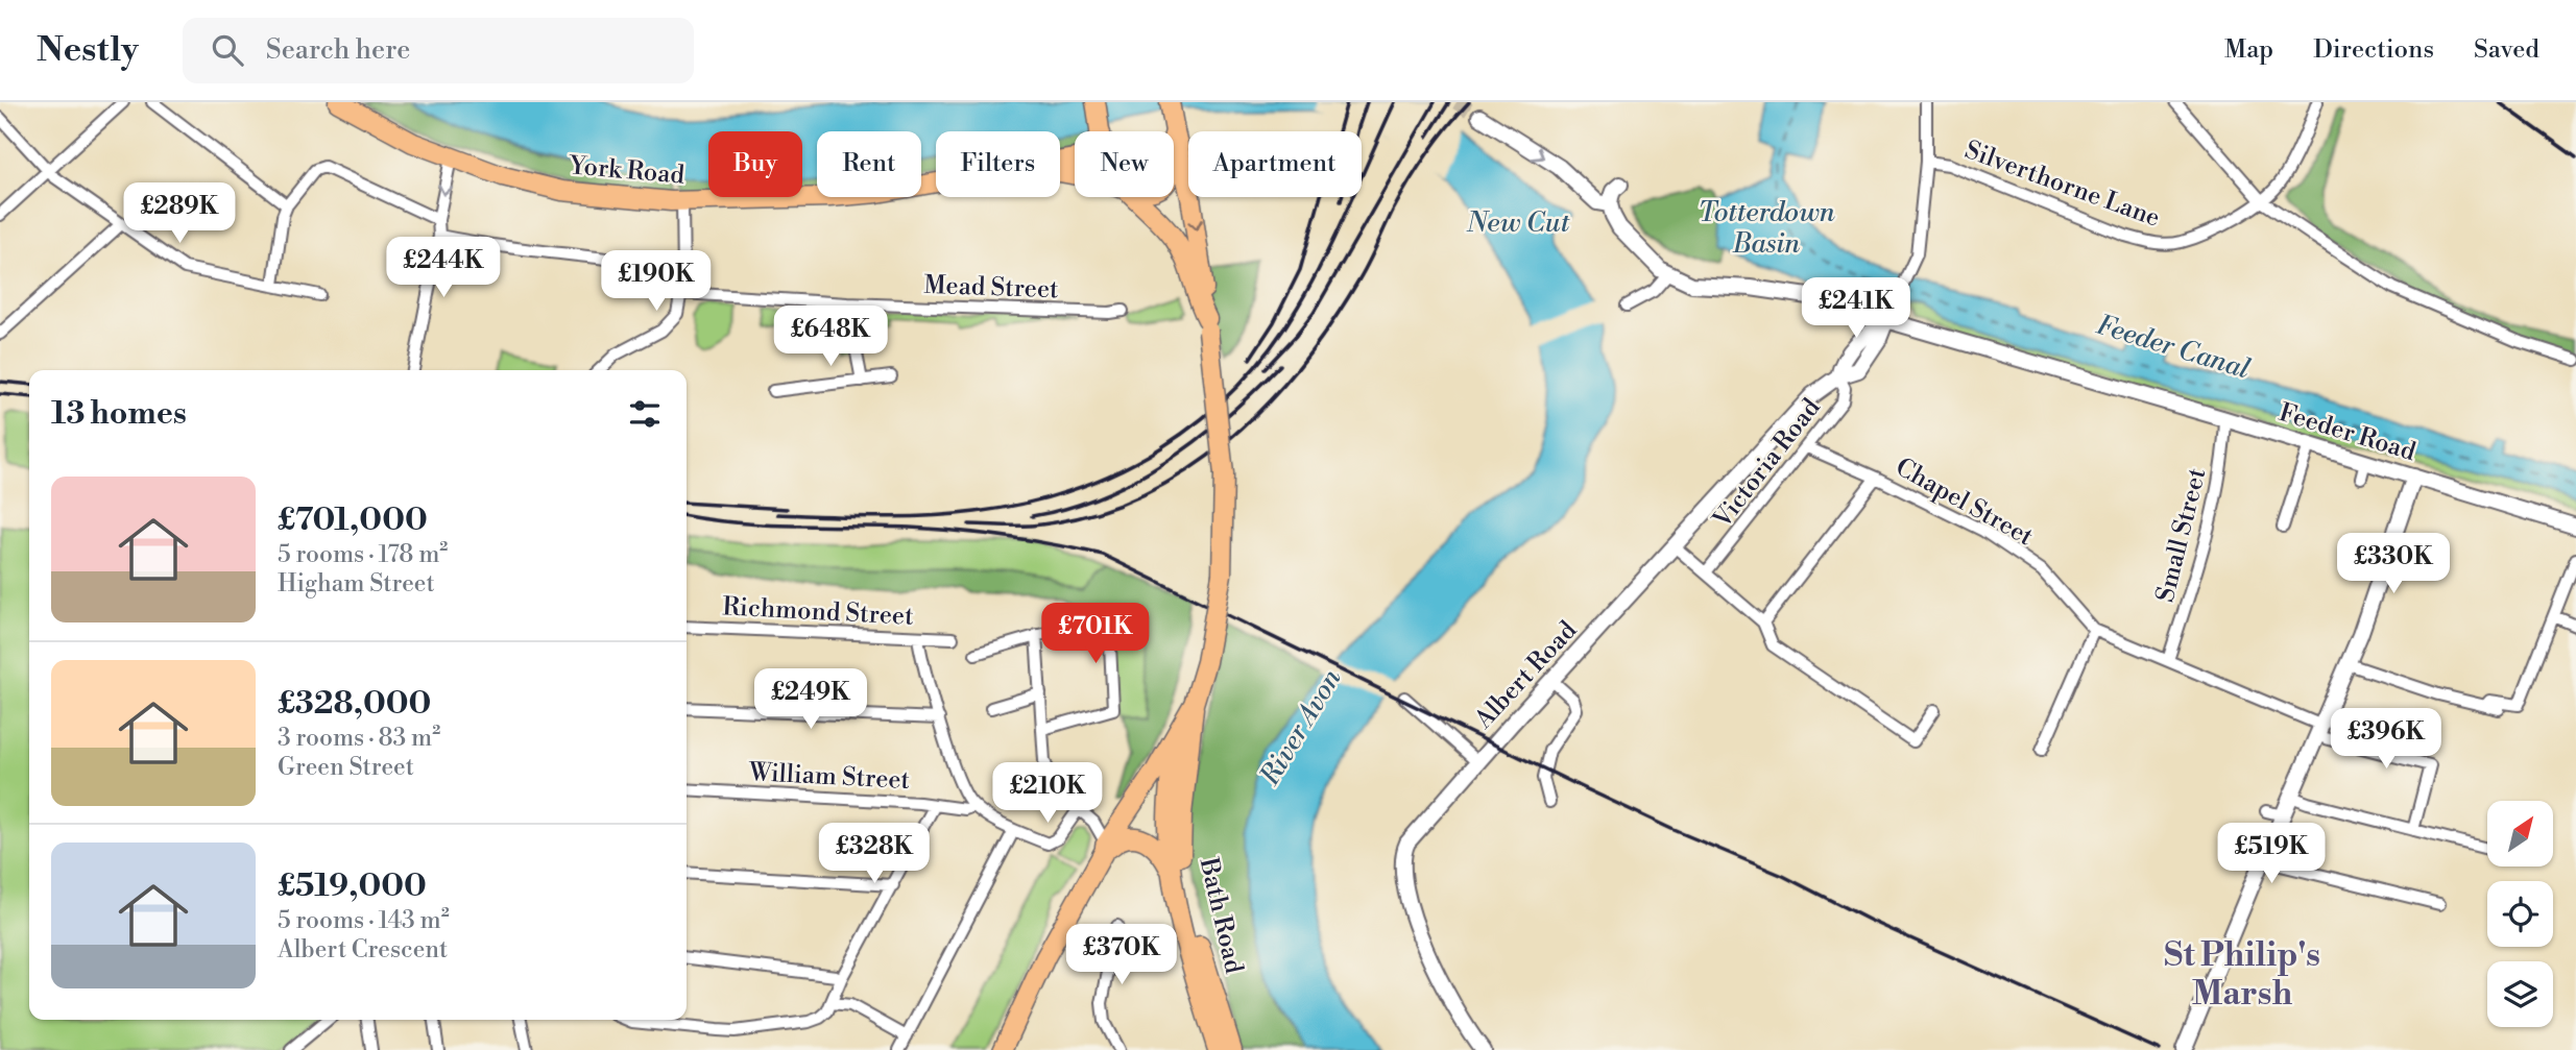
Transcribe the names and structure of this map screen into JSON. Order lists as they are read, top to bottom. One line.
{"streets":{"highway":["York Road","Bath Road"],"street":["Silverthorne Lane","Mead Street","Feeder Road","Victoria Road","Chapel Street","Small Street","Richmond Street","Albert Road","William Street"]},"crossings":[["Feeder Road","Small Street"],["Feeder Road","Albert Road"],["Victoria Road","Chapel Street"],["Victoria Road","Albert Road"],["Chapel Street","Small Street"]],"districts":["St Philip's Marsh"],"water":["Totterdown Basin","New Cut","Feeder Canal","River Avon"],"north":"top right","page":{"header":"Nestly","search":"Search here","nav":["Map","Directions","Saved"],"chip":["Buy","Rent","Filters","New","Apartment"],"price":["£289K","£244K","£190K","£241K","£648K","£330K","£701K","£249K","£396K","£210K","£328K","£519K","£370K"],"heading":"13 homes","list":[{"name":"£701,000","note":"5 rooms · 178 m² · Higham Street"},{"name":"£328,000","note":"3 rooms · 83 m² · Green Street"},{"name":"£519,000","note":"5 rooms · 143 m² · Albert Crescent"}]}}
